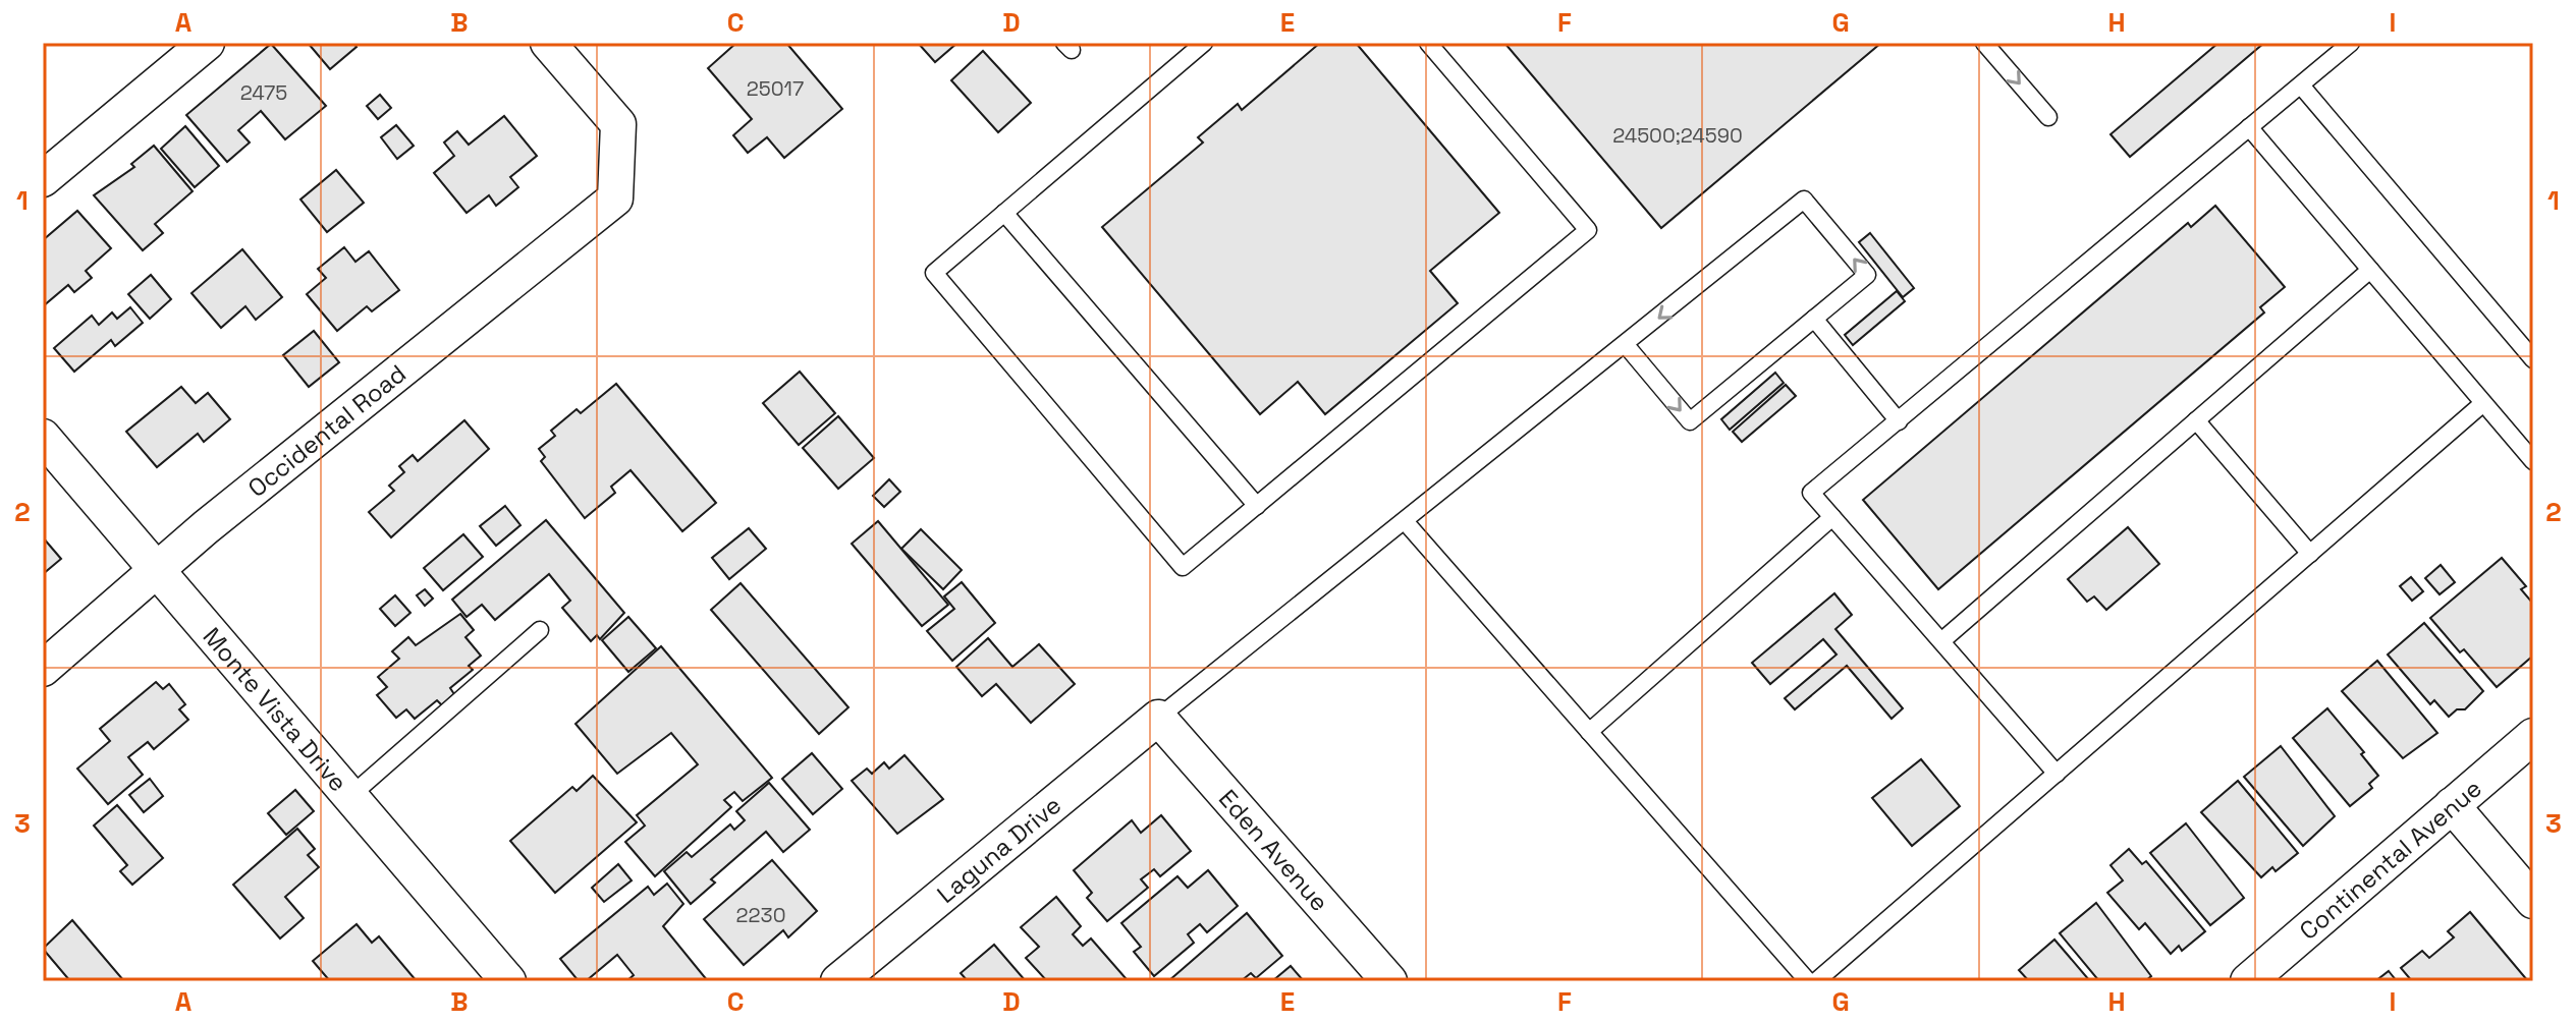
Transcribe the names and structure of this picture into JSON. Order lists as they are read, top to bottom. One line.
{"streets":{"street":["Occidental Road","Monte Vista Drive","Laguna Drive","Eden Avenue","Continental Avenue"]},"crossings":[["Occidental Road","Monte Vista Drive"],["Laguna Drive","Eden Avenue"]],"house_numbers":["25017","2475","24500;24590","2230"],"grid":{"columns":["A","B","C","D","E","F","G","H","I"],"rows":["1","2","3"]}}
